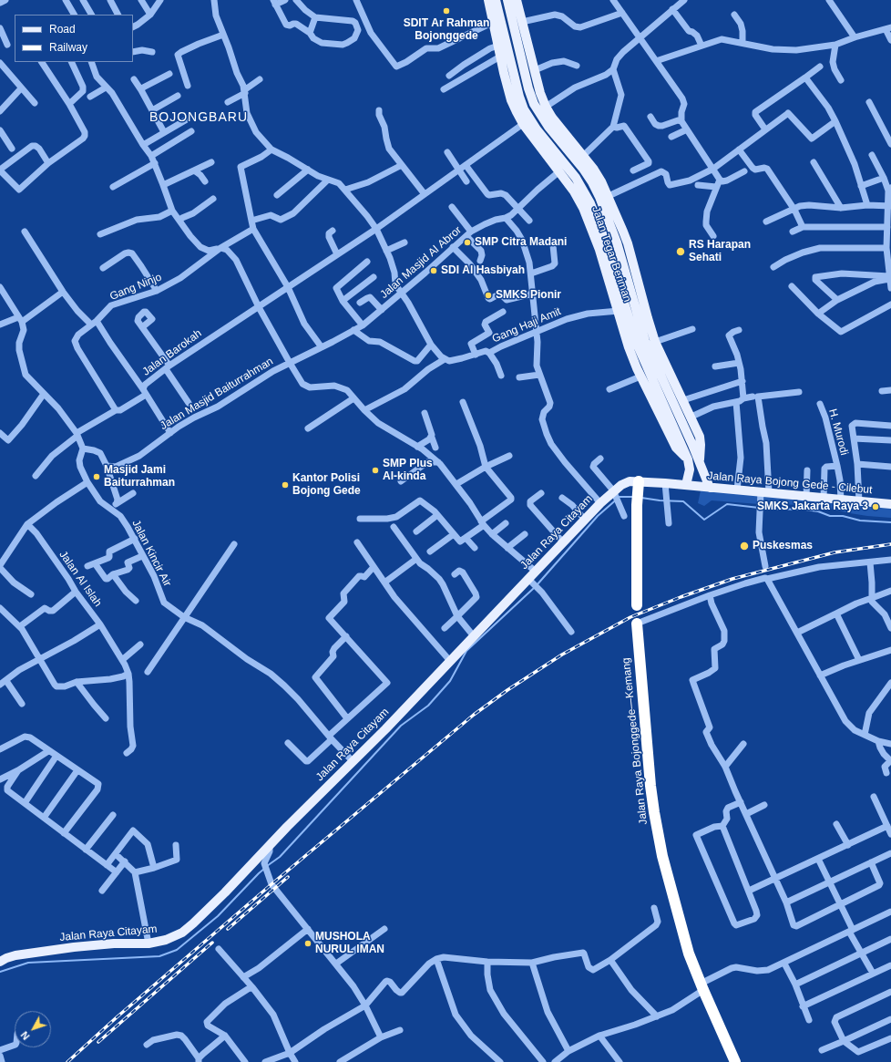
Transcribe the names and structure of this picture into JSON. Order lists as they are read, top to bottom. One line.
{"streets":{"highway":["Jalan Raya Bojonggede—Kemang"],"main road":["Jalan Tegar Beriman","Jalan Raya Bojong Gede - Cilebut","Jalan Raya Citayam"],"street":["Jalan Masjid Al Abror","Gang Ninjo","Gang Haji Amit","Jalan Barokah","Jalan Masjid Baiturrahman","H. Murodi","Jalan Kincir Air","Jalan Al Islah"]},"crossings":[["Jalan Tegar Beriman","Jalan Masjid Al Abror"],["Jalan Tegar Beriman","Gang Haji Amit"],["Jalan Tegar Beriman","Jalan Barokah"],["Jalan Tegar Beriman","Jalan Raya Bojong Gede - Cilebut"],["Jalan Tegar Beriman","Jalan Raya Citayam"],["Jalan Masjid Al Abror","Jalan Masjid Baiturrahman"],["Jalan Barokah","Jalan Masjid Baiturrahman"],["H. Murodi","Jalan Raya Bojong Gede - Cilebut"],["Jalan Raya Bojong Gede - Cilebut","Jalan Raya Citayam"],["Jalan Raya Citayam","Jalan Kincir Air"]],"districts":["BOJONGBARU"],"places":["SDIT Ar Rahman Bojonggede","SMP Citra Madani","RS Harapan Sehati","SDI Al Hasbiyah","SMKS Pionir","SMP Plus Al-kinda","Masjid Jami Baiturrahman","Kantor Polisi Bojong Gede","SMKS Jakarta Raya 3","Puskesmas","MUSHOLA NURUL IMAN"],"legend":["Road","Railway"],"north":"bottom left"}
